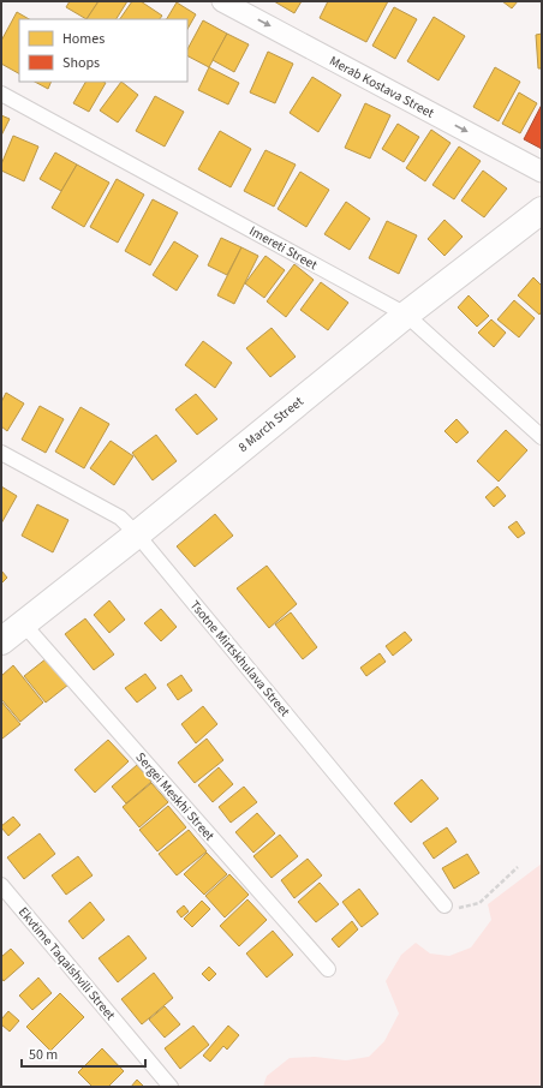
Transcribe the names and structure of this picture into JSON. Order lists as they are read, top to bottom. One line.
{"streets":{"highway":["8 March Street"],"street":["Merab Kostava Street","Imereti Street","Tsotne Mirtskhulava Street","Sergei Meskhi Street","Ekvtime Taqaishvili Street"]},"crossings":[["Imereti Street","8 March Street"],["8 March Street","Tsotne Mirtskhulava Street"],["8 March Street","Sergei Meskhi Street"]],"one_way":["Merab Kostava Street"],"legend":["Homes","Shops"],"scale_bar":"50 m"}
